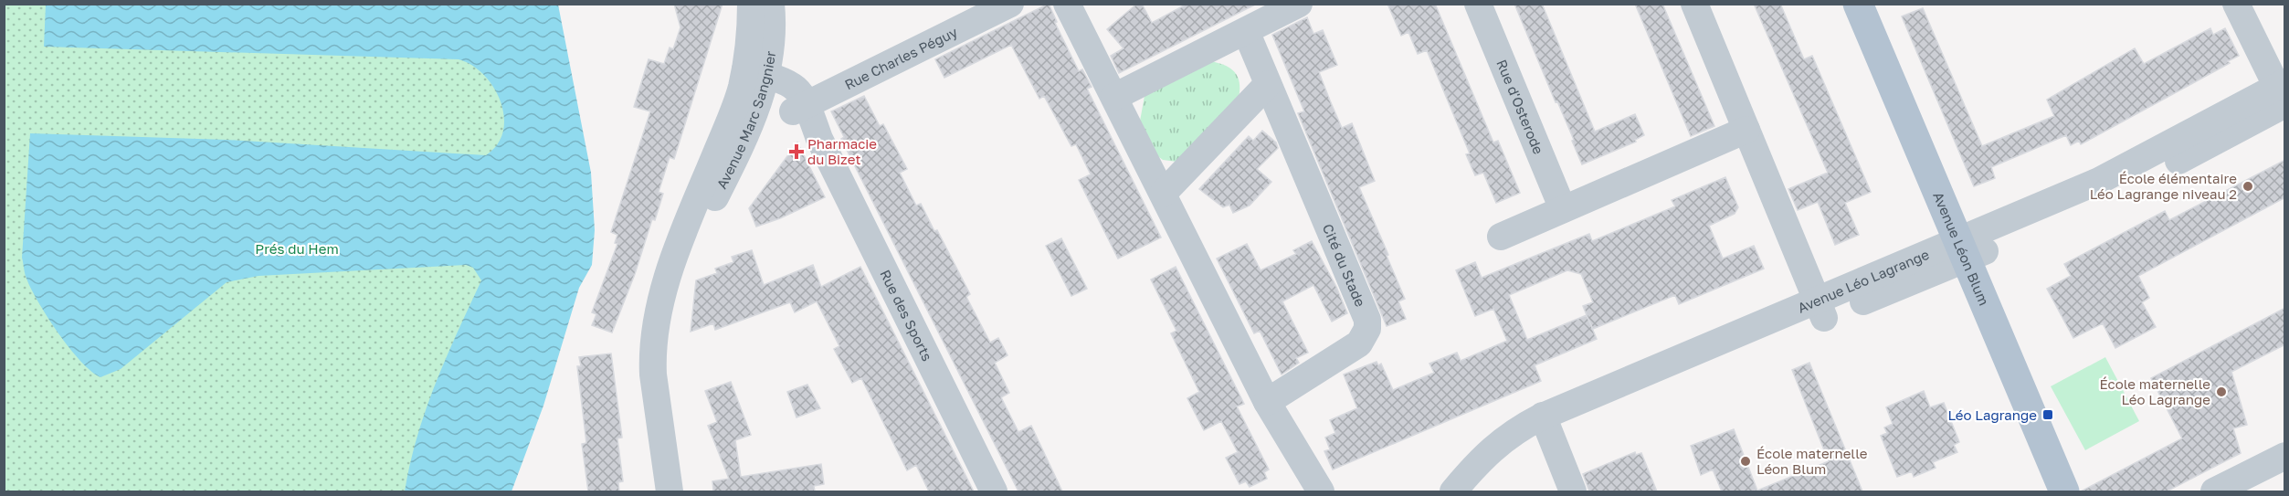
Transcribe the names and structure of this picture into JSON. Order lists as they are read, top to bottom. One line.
{"streets":{"main road":["Avenue Léon Blum"],"street":["Rue Charles Péguy","Rue d'Osterode","Avenue Marc Sangnier","Cité du Stade","Avenue Léo Lagrange","Rue des Sports"]},"crossings":[["Rue Charles Péguy","Rue des Sports"],["Avenue Marc Sangnier","Rue des Sports"],["Avenue Léon Blum","Avenue Léo Lagrange"]],"parks":["Prés du Hem"],"places":{"health":["Pharmacie du Bizet"],"other":["École élémentaire Léo Lagrange niveau 2","École maternelle Léo Lagrange","École maternelle Léon Blum"],"transit":["Léo Lagrange"]}}
